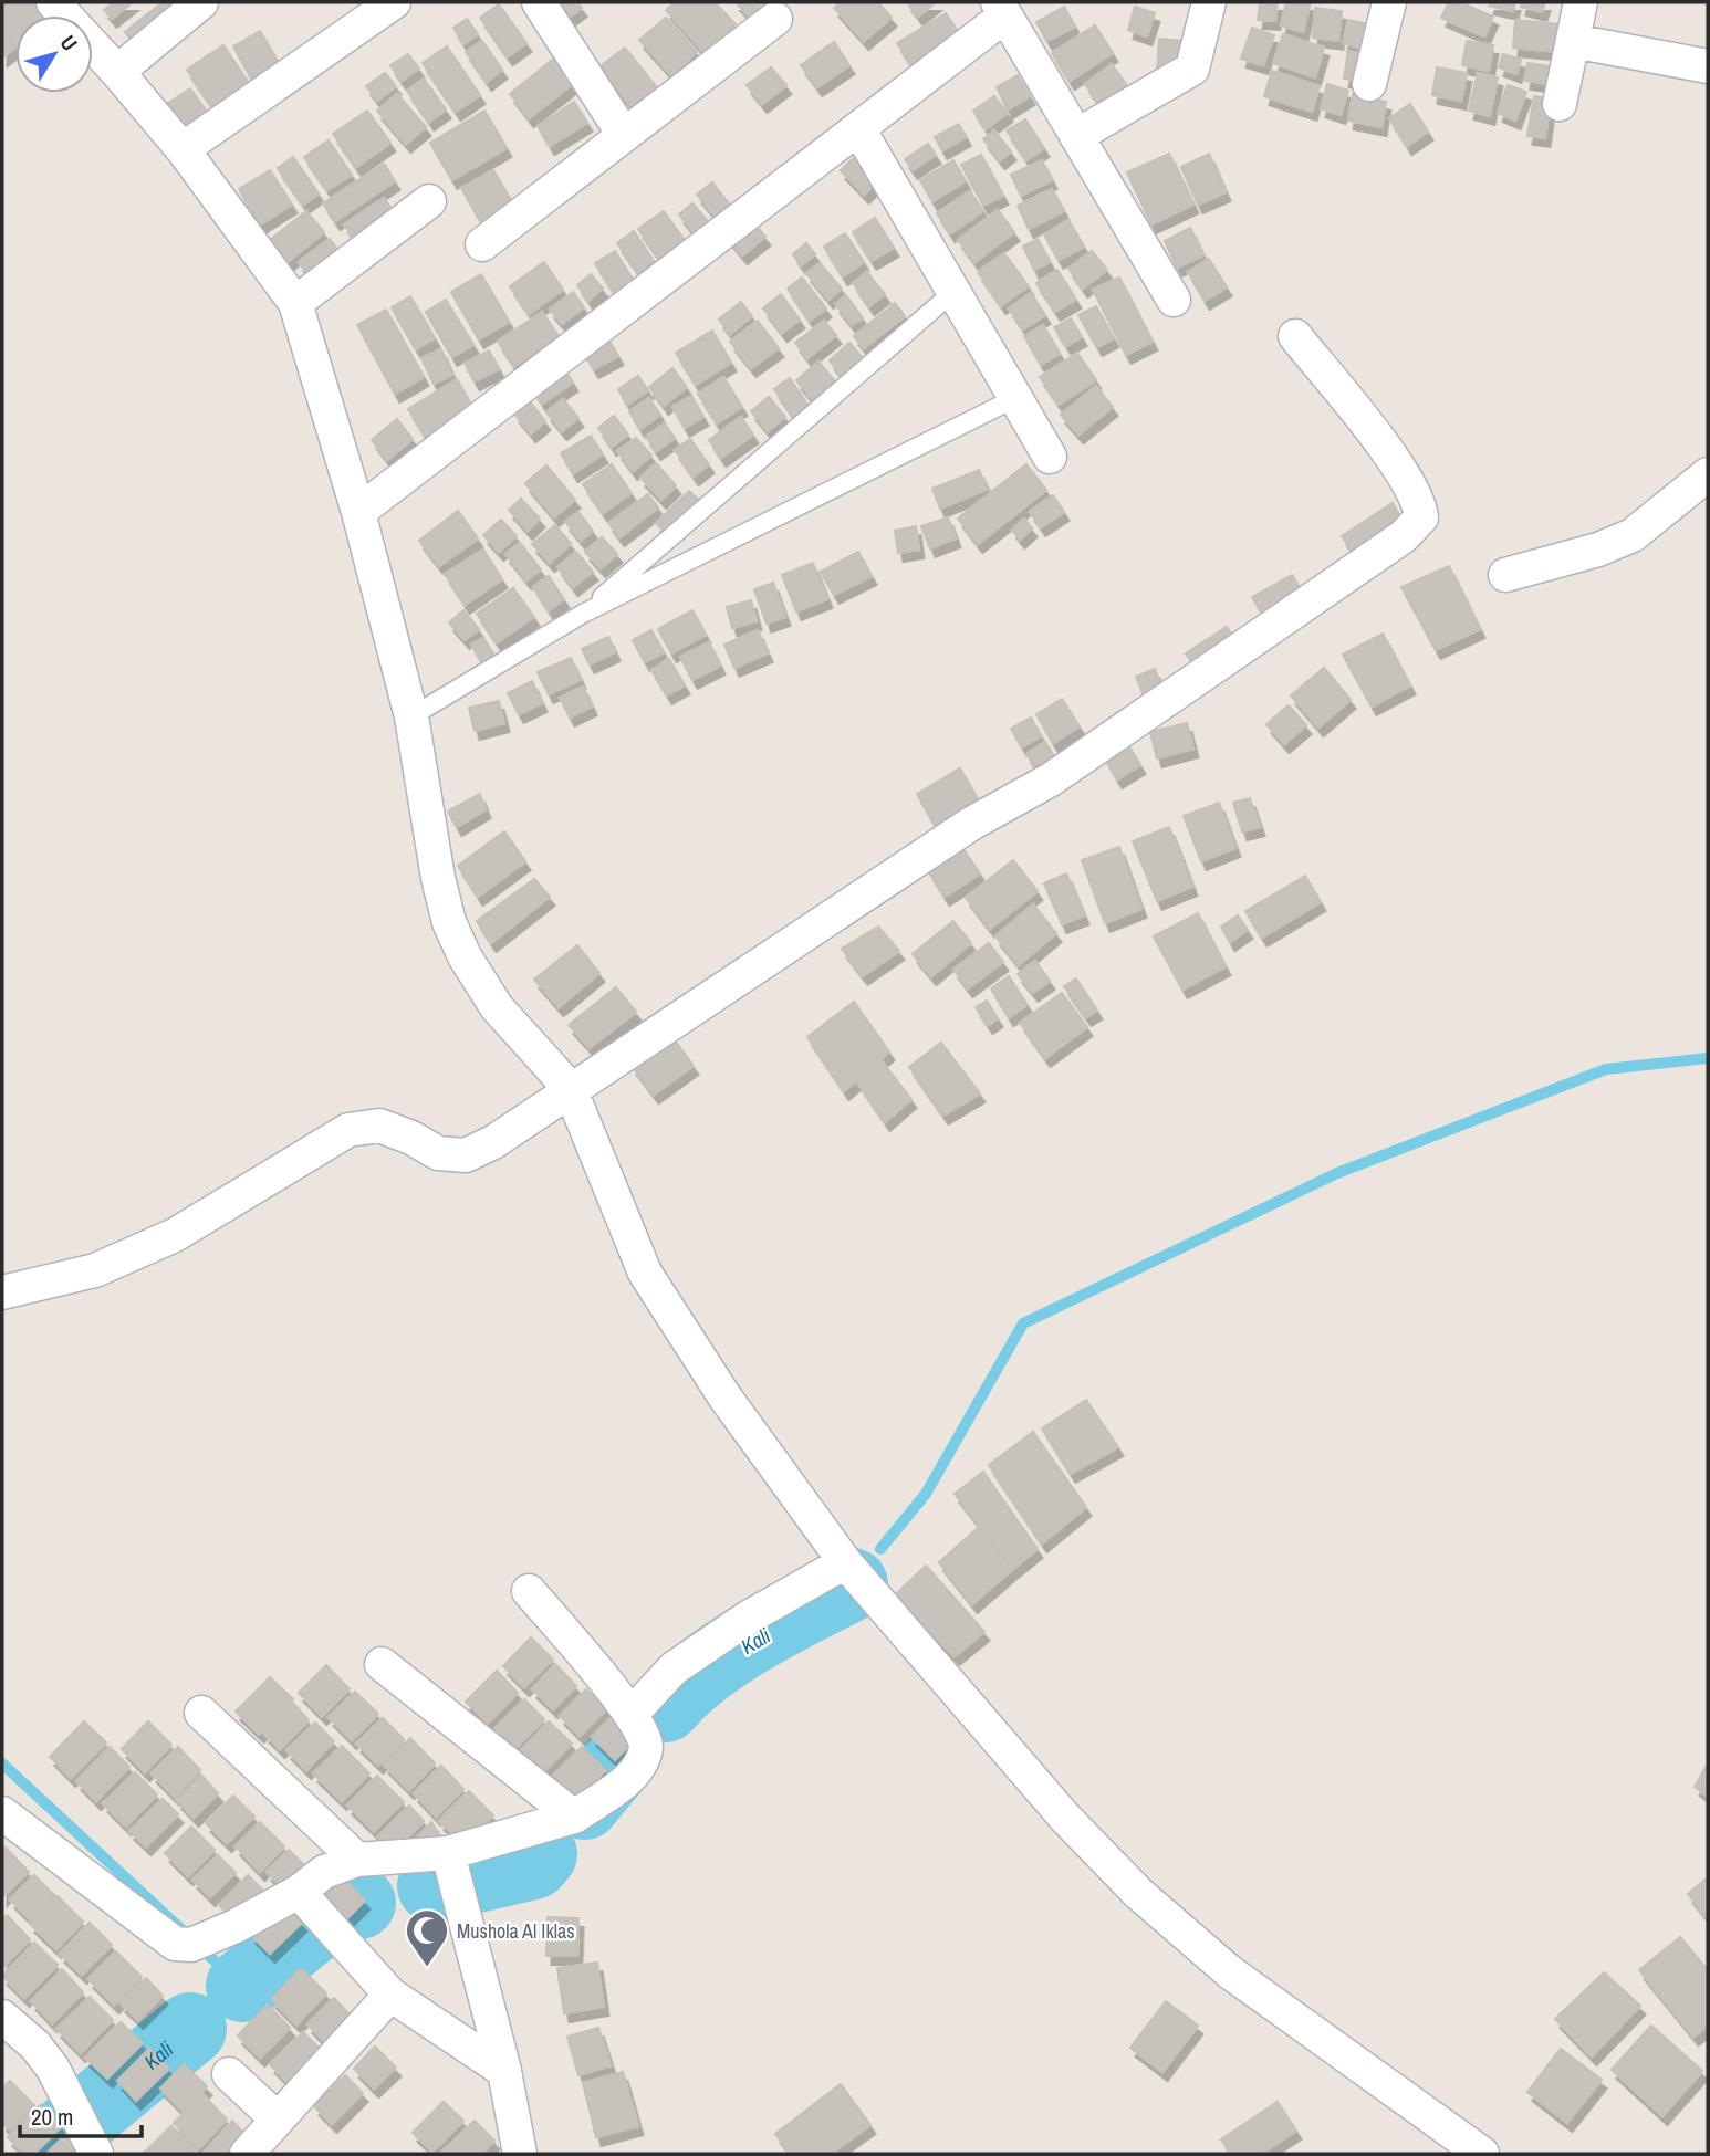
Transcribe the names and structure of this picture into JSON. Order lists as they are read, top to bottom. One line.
{"water":["Kali"],"places":{"mosque":["Mushola Al Iklas"]},"scale_bar":"20 m","north":"top right"}
